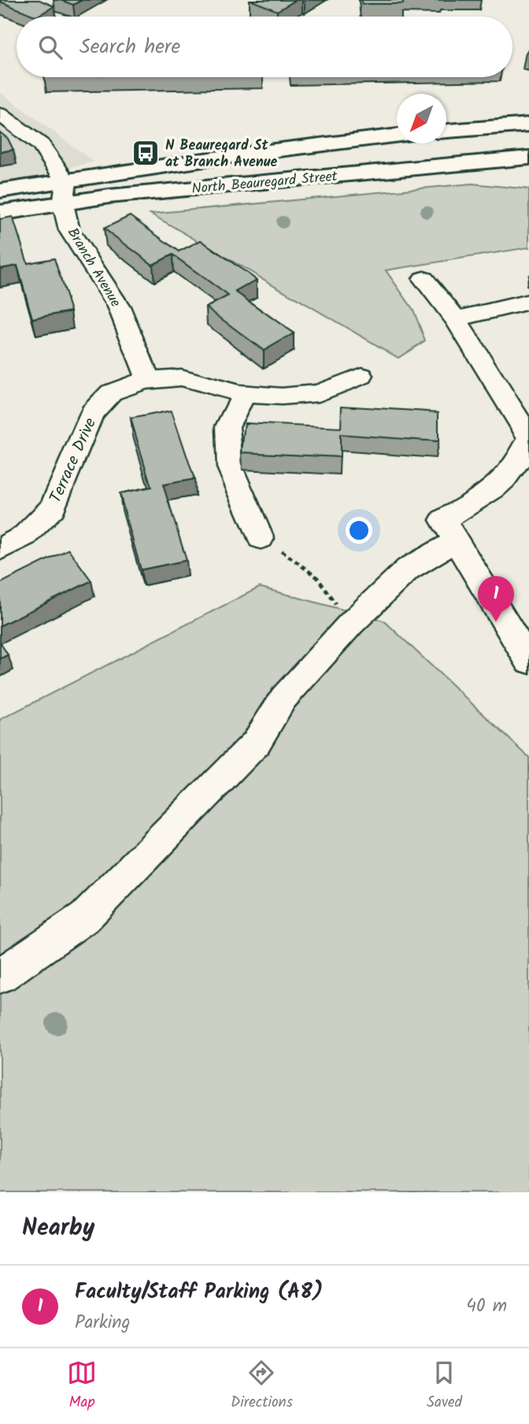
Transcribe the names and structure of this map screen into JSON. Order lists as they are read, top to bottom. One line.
{"streets":{"main road":["North Beauregard Street"],"street":["Branch Avenue","Terrace Drive"]},"crossings":[["North Beauregard Street","Branch Avenue"],["Branch Avenue","Terrace Drive"]],"places":{"bus stop":["N Beauregard St at Branch Avenue"]},"north":"bottom left","page":{"search":"Search here","pins":"1","heading":"Nearby","list":[{"mark":"1","name":"Faculty/Staff Parking (A8)","note":"Parking","value":"40 m"}],"nav":["Map","Directions","Saved"]}}
